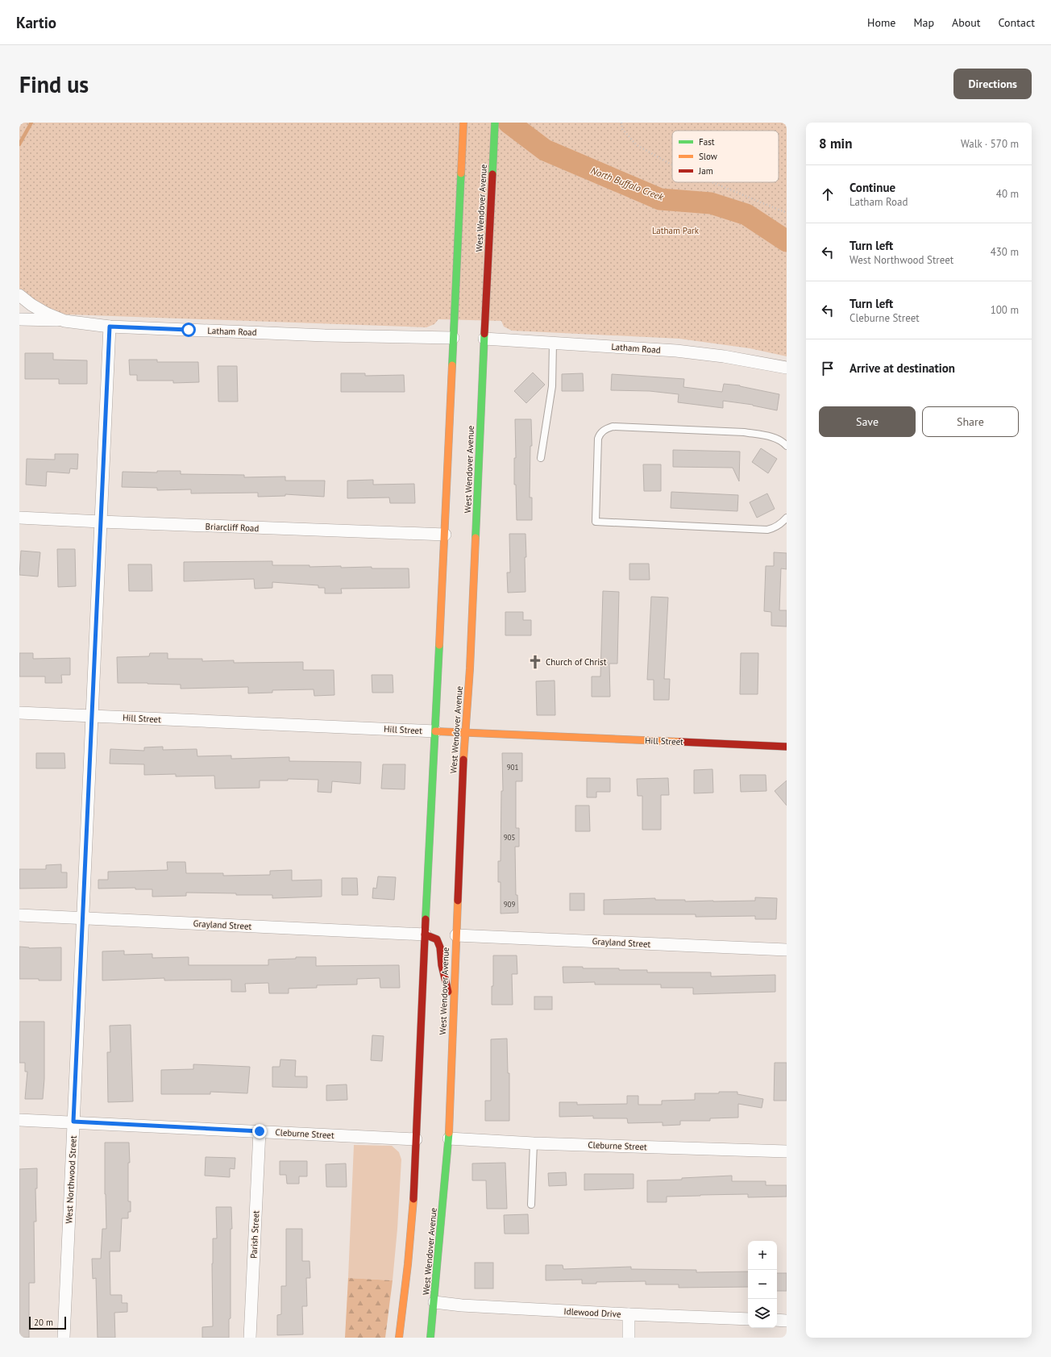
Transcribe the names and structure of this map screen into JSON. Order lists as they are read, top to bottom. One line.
{"streets":{"main road":["West Wendover Avenue","Hill Street"],"street":["Latham Road","Briarcliff Road","Grayland Street","Cleburne Street","West Northwood Street","Parish Street","Idlewood Drive"]},"crossings":[["West Wendover Avenue","Latham Road"],["West Wendover Avenue","Hill Street"],["West Wendover Avenue","Grayland Street"],["West Wendover Avenue","Cleburne Street"],["West Wendover Avenue","Idlewood Drive"],["Latham Road","West Northwood Street"],["Briarcliff Road","West Northwood Street"],["Hill Street","West Northwood Street"],["Grayland Street","West Northwood Street"],["Cleburne Street","West Northwood Street"],["Cleburne Street","Parish Street"]],"water":["North Buffalo Creek"],"parks":["Latham Park"],"places":{"church":["Church of Christ"]},"house_numbers":["901","905","909"],"legend":["Fast","Slow","Jam"],"scale_bar":"20 m","page":{"header":"Kartio","nav":["Home","Map","About","Contact"],"buttons":["Directions",["Save","Share"]],"title":"Find us","heading":["8 min","Walk · 570 m"],"list":[["Continue","Latham Road","40 m"],["Turn left","West Northwood Street","430 m"],["Turn left","Cleburne Street","100 m"],"Arrive at destination"],"map_buttons":["+","−"],"scale":"20 m"}}
